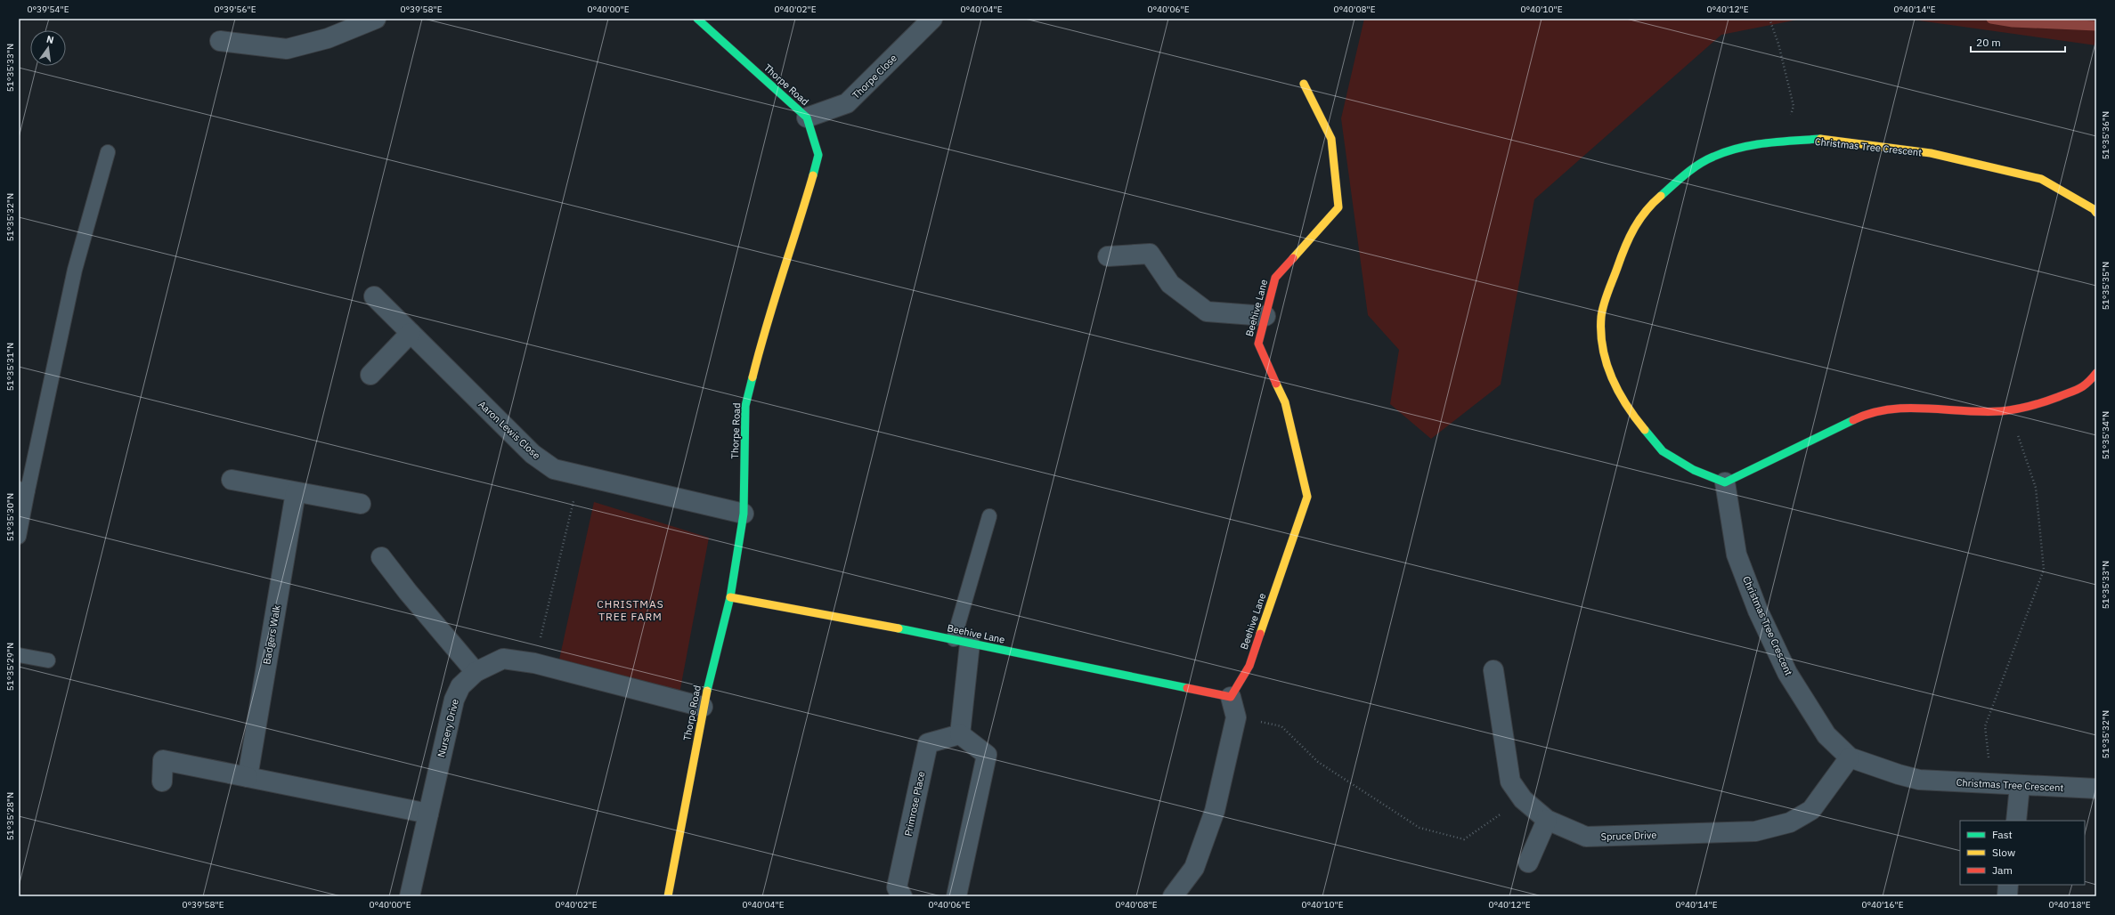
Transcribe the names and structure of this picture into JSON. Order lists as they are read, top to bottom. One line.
{"streets":{"street":["Thorpe Close","Thorpe Road","Christmas Tree Crescent","Beehive Lane","Aaron Lewis Close","Badgers Walk","Nursery Drive","Primrose Place","Spruce Drive"]},"crossings":[["Thorpe Close","Thorpe Road"],["Thorpe Road","Beehive Lane"],["Thorpe Road","Aaron Lewis Close"],["Thorpe Road","Nursery Drive"],["Christmas Tree Crescent","Spruce Drive"]],"districts":["CHRISTMAS TREE FARM"],"legend":["Fast","Slow","Jam"],"scale_bar":"20 m","north":"top","coordinates":["0°39'54\"E","0°39'56\"E","0°39'58\"E","0°40'00\"E","0°40'02\"E","0°40'04\"E","0°40'06\"E","0°40'08\"E","0°40'10\"E","0°40'12\"E","0°40'14\"E","51°35'33\"N","51°35'36\"N","51°35'32\"N","51°35'35\"N","51°35'31\"N","51°35'34\"N","51°35'30\"N","51°35'29\"N","51°35'28\"N","0°40'16\"E","0°40'18\"E"]}
